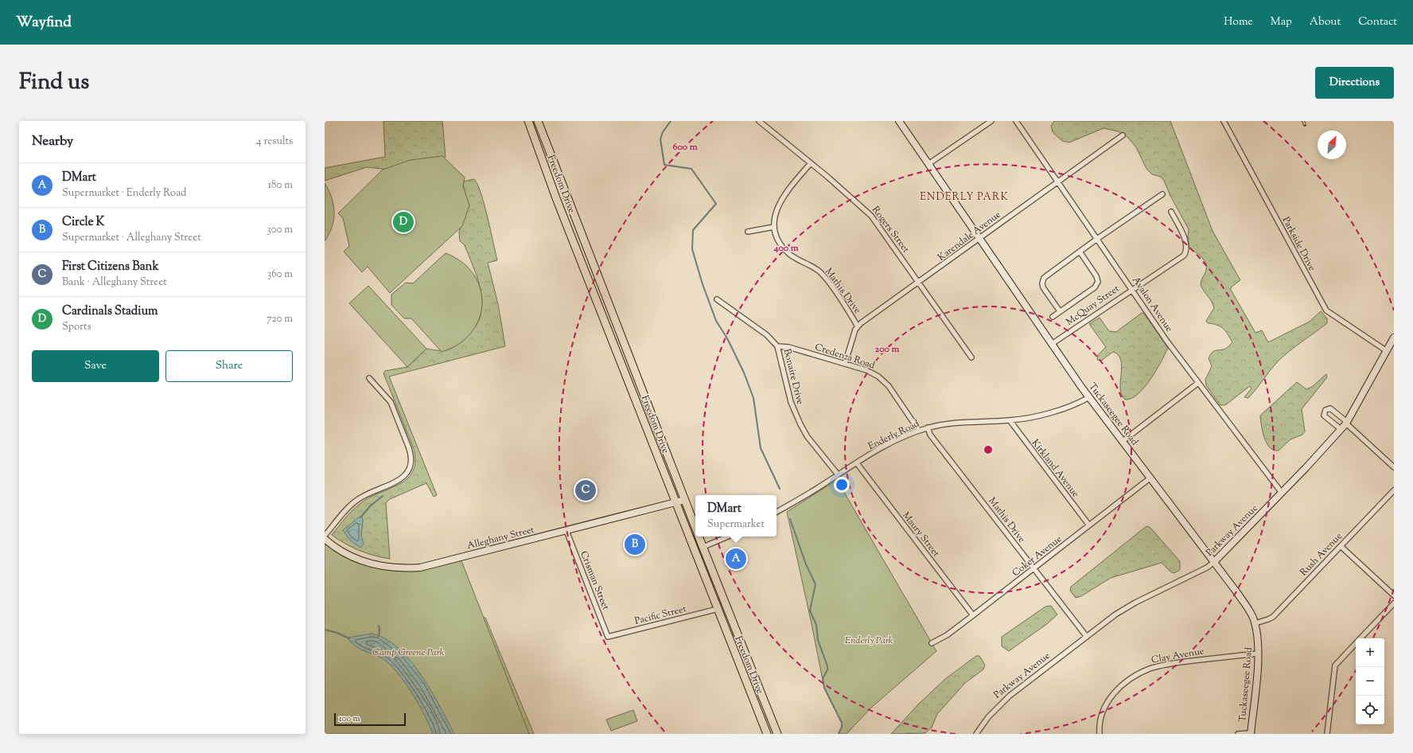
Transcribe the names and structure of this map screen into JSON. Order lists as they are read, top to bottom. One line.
{"streets":{"main road":["Freedom Drive","Tuckaseegee Road","Parkway Avenue","Alleghany Street"],"street":["Rogers Street","Karendale Avenue","Parkside Drive","Mathis Drive","Avalon Avenue","McQuay Street","Credenza Road","Bonaire Drive","Enderly Road","Kirkland Avenue","Maury Street","Rush Avenue","Coker Avenue","Crisman Street","Pacific Street","Clay Avenue"]},"crossings":[["Freedom Drive","Alleghany Street"],["Freedom Drive","Pacific Street"],["Rogers Street","Karendale Avenue"],["Rogers Street","Mathis Drive"],["Karendale Avenue","Mathis Drive"],["Karendale Avenue","Avalon Avenue"],["Karendale Avenue","Tuckaseegee Road"],["Parkside Drive","Parkway Avenue"],["Mathis Drive","Enderly Road"],["Mathis Drive","Parkway Avenue"],["Mathis Drive","Coker Avenue"],["Avalon Avenue","McQuay Street"],["Avalon Avenue","Parkway Avenue"],["McQuay Street","Tuckaseegee Road"],["Credenza Road","Bonaire Drive"],["Credenza Road","Enderly Road"],["Bonaire Drive","Enderly Road"],["Tuckaseegee Road","Enderly Road"],["Tuckaseegee Road","Parkway Avenue"],["Tuckaseegee Road","Rush Avenue"],["Tuckaseegee Road","Coker Avenue"],["Tuckaseegee Road","Clay Avenue"],["Enderly Road","Kirkland Avenue"],["Enderly Road","Maury Street"],["Kirkland Avenue","Coker Avenue"],["Maury Street","Coker Avenue"],["Alleghany Street","Crisman Street"],["Crisman Street","Pacific Street"]],"districts":["ENDERLY PARK"],"parks":["Enderly Park","Camp Greene Park"],"scale_bar":"100 m","north":"top right","page":{"header":"Wayfind","nav":["Home","Map","About","Contact"],"title":"Find us","buttons":["Directions",["Save","Share"]],"heading":["Nearby","4 results"],"list":[{"mark":"A","name":"DMart","note":"Supermarket · Enderly Road","value":"180 m"},{"mark":"B","name":"Circle K","note":"Supermarket · Alleghany Street","value":"300 m"},{"mark":"C","name":"First Citizens Bank","note":"Bank · Alleghany Street","value":"360 m"},{"mark":"D","name":"Cardinals Stadium","note":"Sports","value":"720 m"}],"pins":["D","C","B","A"],"popup":["DMart","Supermarket"],"map_buttons":["+","−"],"scale":"100 m"},"rings":["600 m","400 m","200 m"]}
